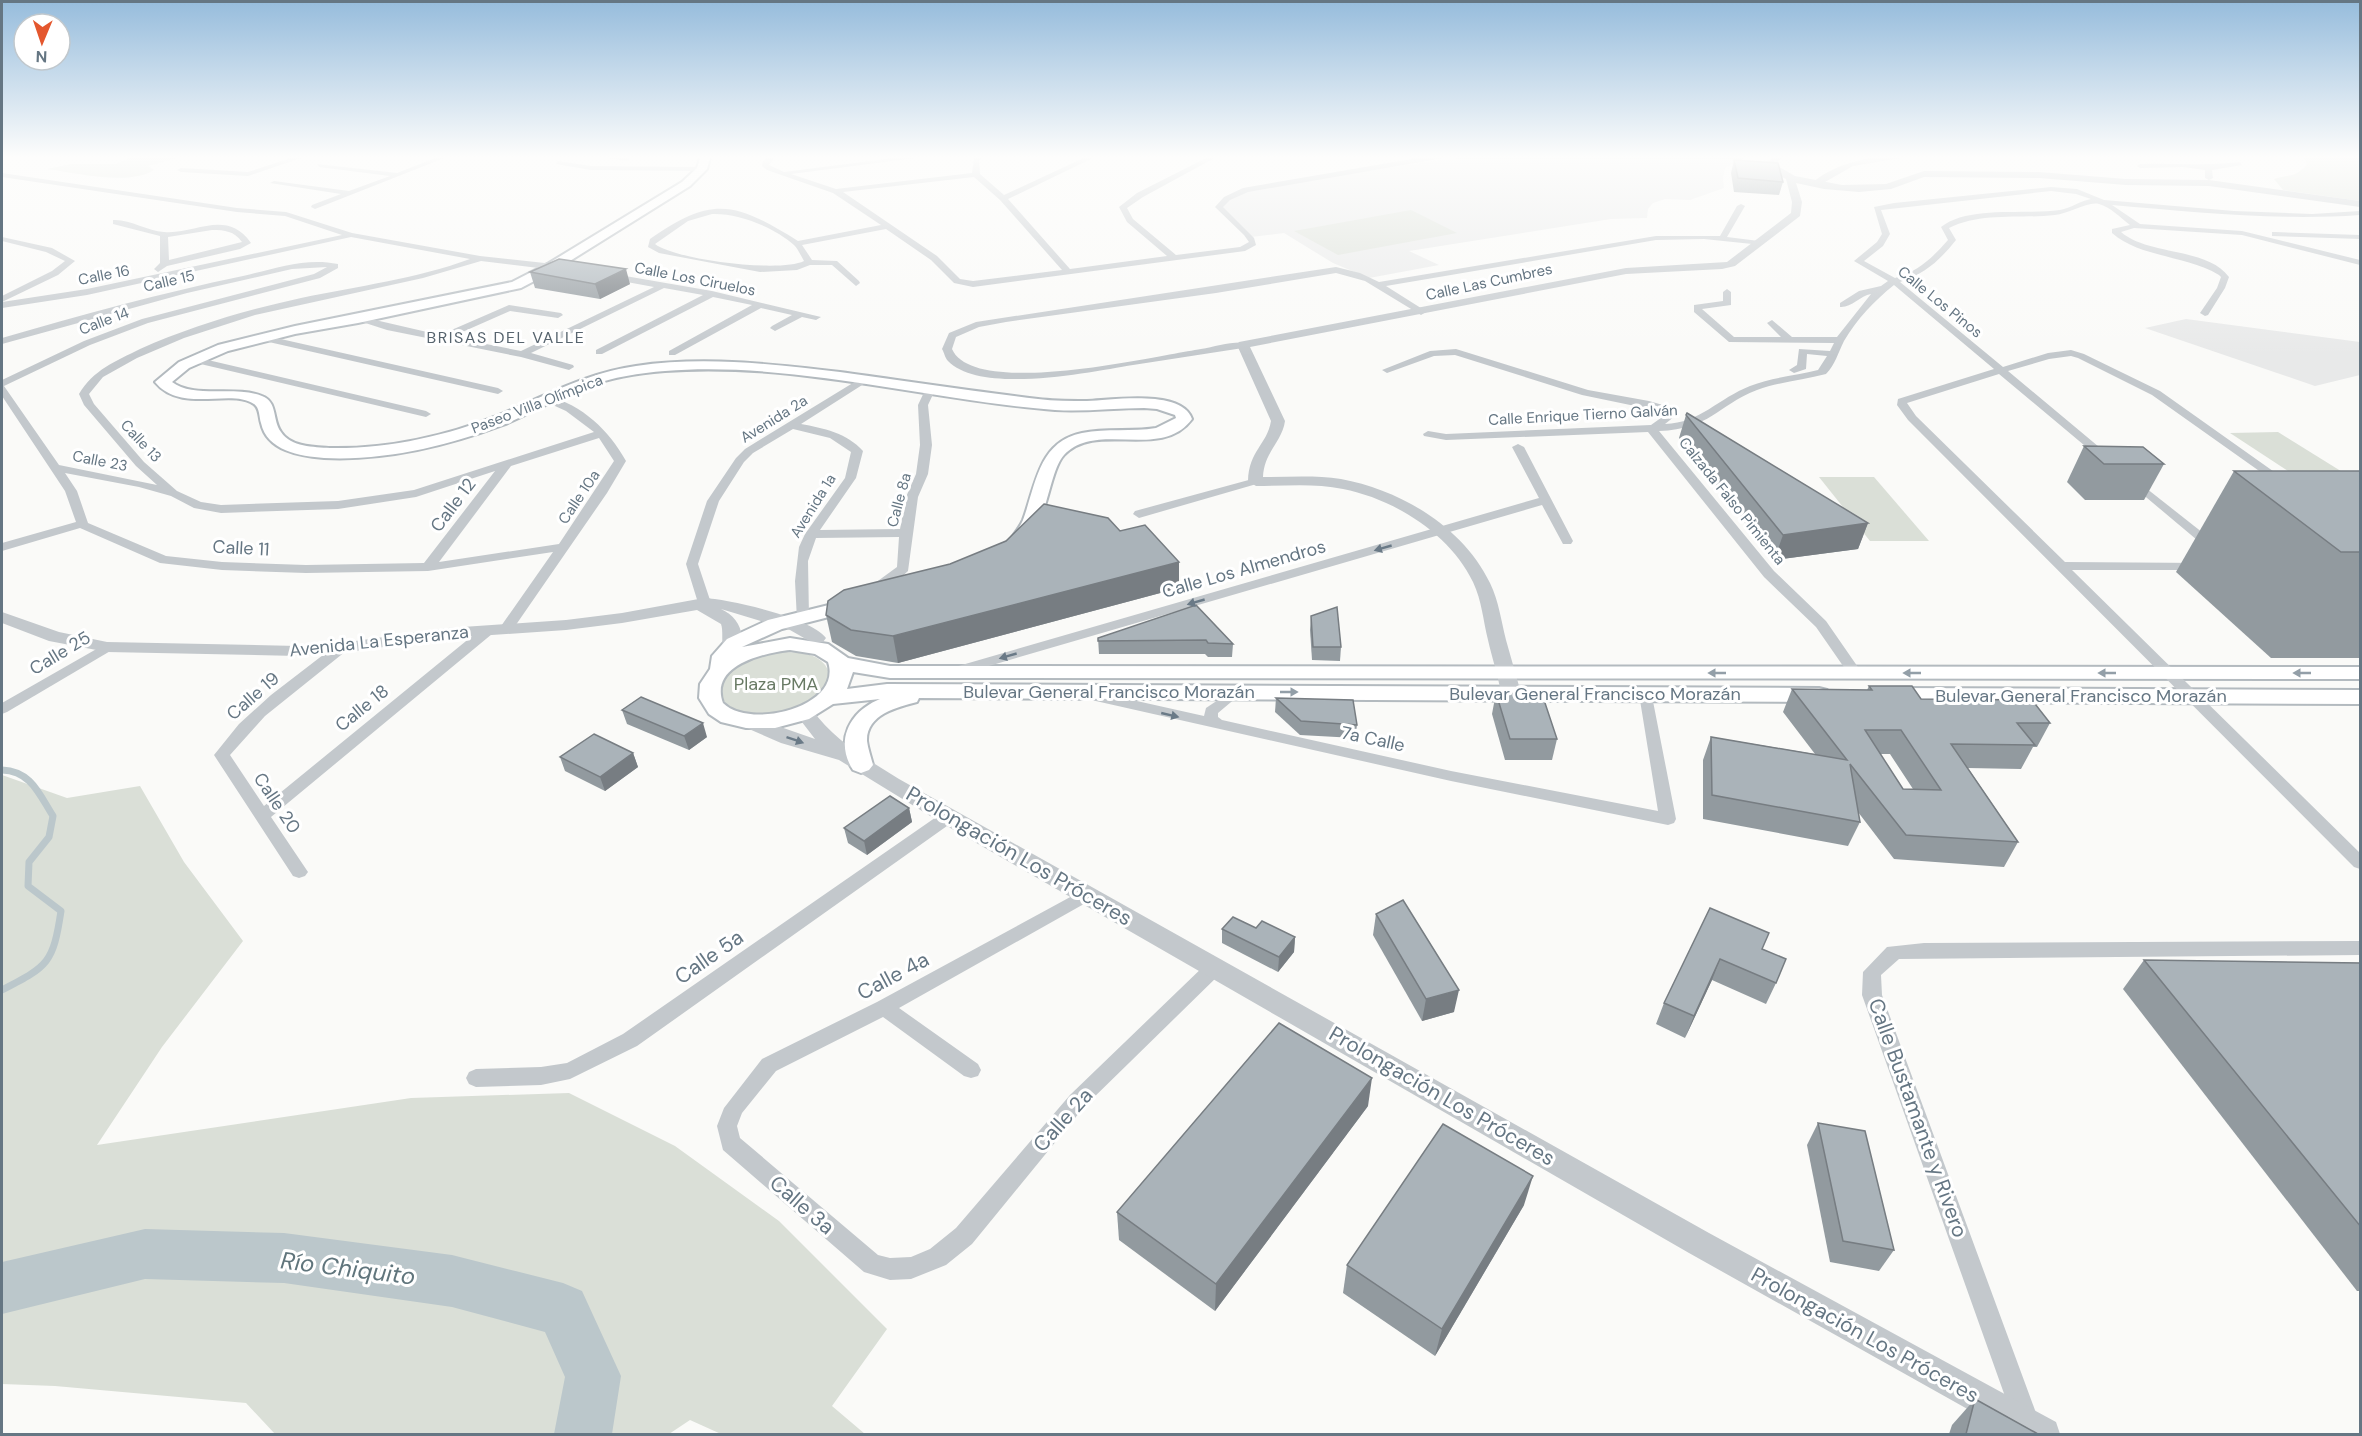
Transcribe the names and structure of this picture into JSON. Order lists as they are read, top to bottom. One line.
{"streets":{"main road":["Paseo Villa Olímpica","Bulevar General Francisco Morazán"],"street":["Calle 16","Calle Los Ciruelos","Calle 15","Calle Las Cumbres","Calle Los Pinos","Calle 14","Calle Enrique Tierno Galván","Avenida 2a","Calle 13","Calle 23","Calle 10a","Calle 8a","Calzada Falso Pimienta","Calle 12","Avenida 1a","Calle 11","Calle Los Almendros","Avenida La Esperanza","Calle 25","Calle 19","Calle 18","7a Calle","Calle 20","Prolongación Los Próceres","Calle 5a","Calle 4a","Calle Bustamante y Rivero","Calle 2a","Calle 3a"]},"crossings":[["Calle 15","Calle 14"],["Calle Los Pinos","Calle Enrique Tierno Galván"],["Paseo Villa Olímpica","Avenida 2a"],["Paseo Villa Olímpica","Calle 10a"],["Paseo Villa Olímpica","Calle 8a"],["Calle Enrique Tierno Galván","Calzada Falso Pimienta"],["Avenida 2a","Avenida 1a"],["Avenida 2a","Avenida La Esperanza"],["Calle 13","Calle 23"],["Calle 13","Calle 10a"],["Calle 13","Calle 12"],["Calle 10a","Calle 11"],["Calle 10a","Avenida La Esperanza"],["Calzada Falso Pimienta","Bulevar General Francisco Morazán"],["Calle 12","Calle 11"],["Avenida 1a","Avenida La Esperanza"],["Calle Los Almendros","Bulevar General Francisco Morazán"],["Avenida La Esperanza","Calle 25"],["Avenida La Esperanza","Bulevar General Francisco Morazán"],["Avenida La Esperanza","Calle 19"],["Avenida La Esperanza","Calle 18"],["Avenida La Esperanza","Prolongación Los Próceres"],["Bulevar General Francisco Morazán","7a Calle"],["Bulevar General Francisco Morazán","Prolongación Los Próceres"],["Calle 19","Calle 20"],["Calle 18","Calle 20"],["Prolongación Los Próceres","Calle 5a"],["Prolongación Los Próceres","Calle 4a"],["Prolongación Los Próceres","Calle Bustamante y Rivero"],["Prolongación Los Próceres","Calle 2a"],["Calle 4a","Calle 3a"],["Calle 2a","Calle 3a"]],"one_way":["Calle Los Almendros"],"districts":["BRISAS DEL VALLE"],"water":["Río Chiquito"],"parks":["Plaza PMA"],"north":"bottom"}
